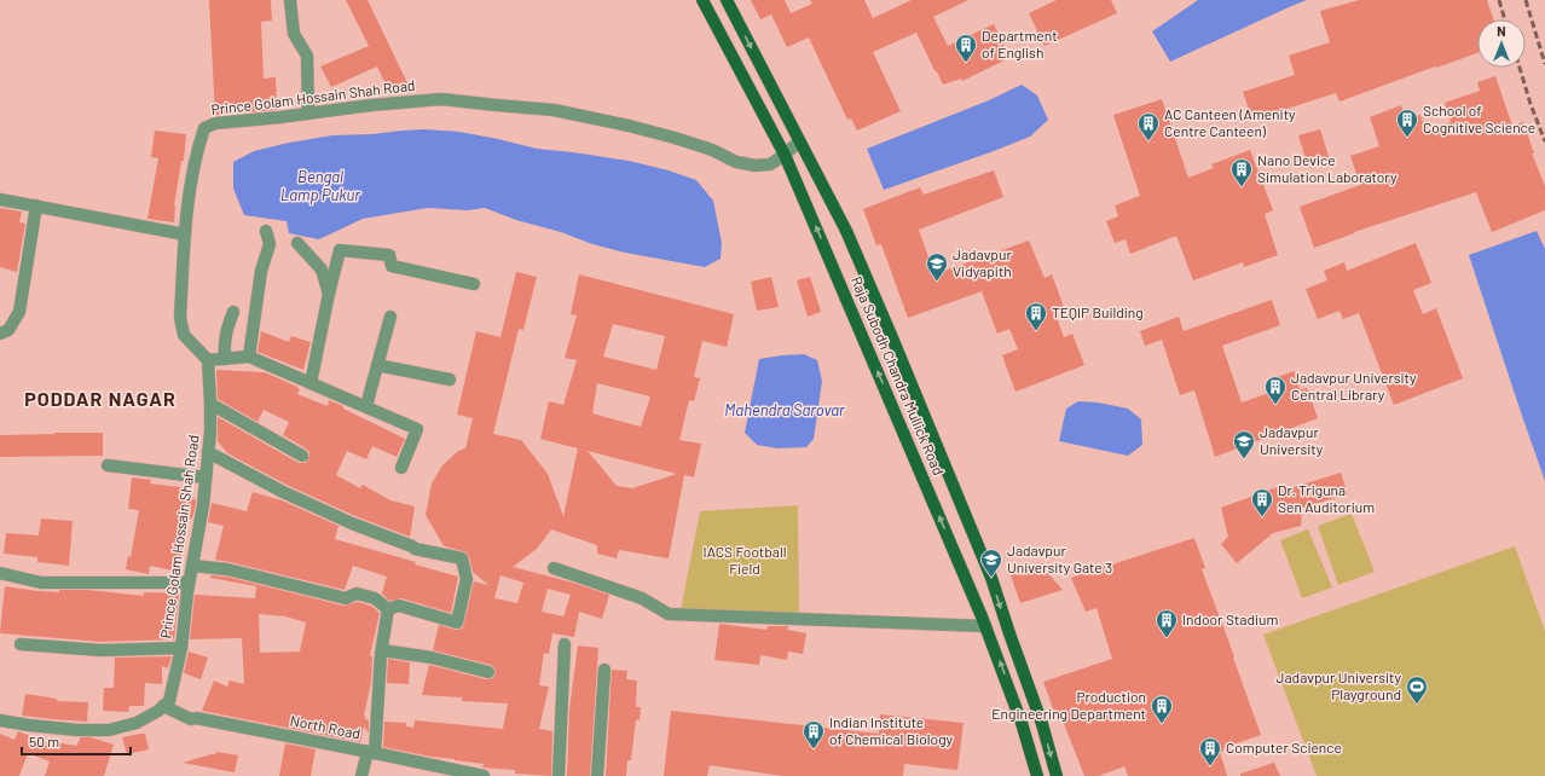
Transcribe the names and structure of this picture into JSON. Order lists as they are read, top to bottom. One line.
{"streets":{"main road":["Raja Subodh Chandra Mullick Road"],"street":["Prince Golam Hossain Shah Road","North Road"]},"crossings":[["Prince Golam Hossain Shah Road","Raja Subodh Chandra Mullick Road"],["Prince Golam Hossain Shah Road","North Road"]],"districts":["PODDAR NAGAR"],"water":["Bengal Lamp Pukur","Mahendra Sarovar"],"parks":["IACS Football Field"],"places":{"building":["Department of English","School of Cognitive Science","AC Canteen (Amenity Centre Canteen)","Nano Device Simulation Laboratory","TEQIP Building","Jadavpur University Central Library","Dr. Triguna Sen Auditorium","Indoor Stadium","Production Engineering Department","Indian Institute of Chemical Biology","Computer Science"],"school or university":["Jadavpur Vidyapith","Jadavpur University","Jadavpur University Gate 3"],"sports":["Jadavpur University Playground"]},"scale_bar":"50 m","north":"top"}
